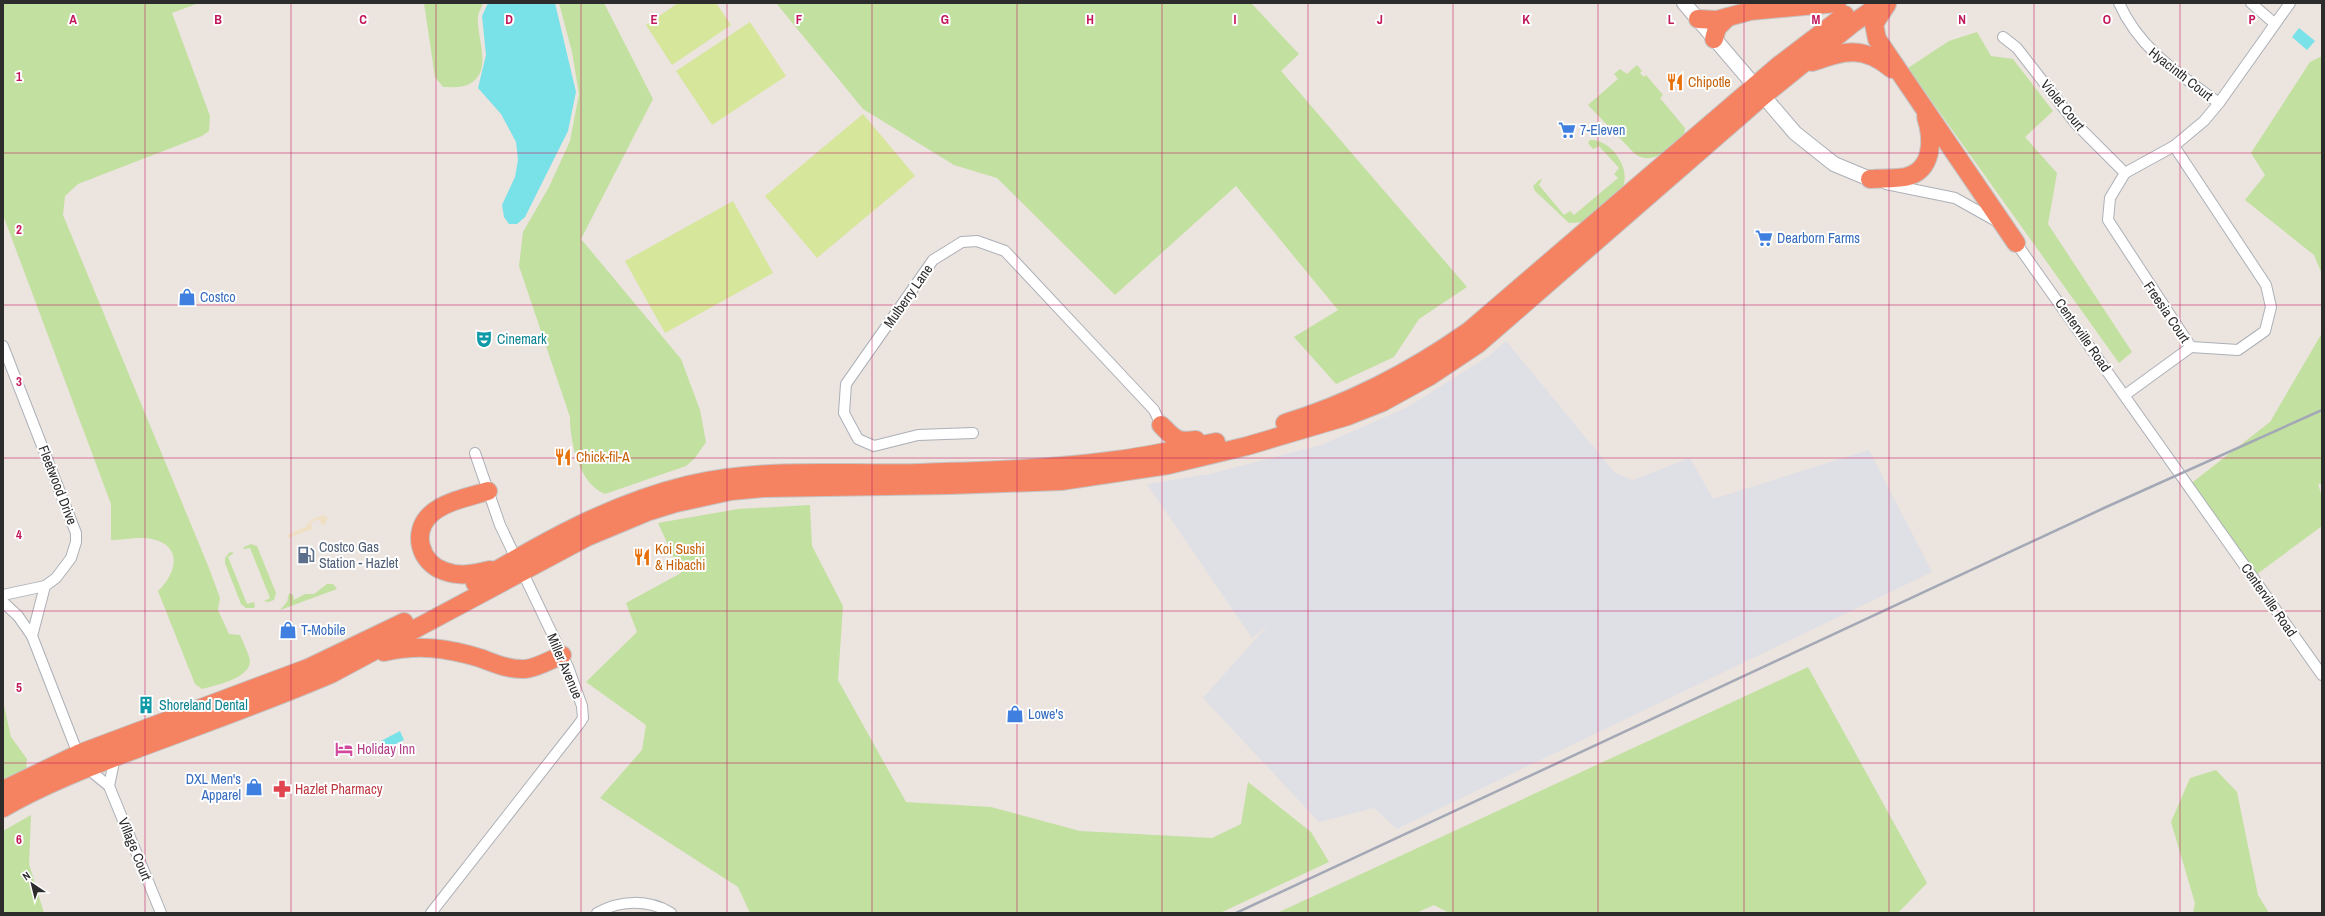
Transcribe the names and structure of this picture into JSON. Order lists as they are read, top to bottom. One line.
{"streets":{"street":["Hyacinth Court","Violet Court","Mulberry Lane","Freesia Court","Centerville Road","Fleetwood Drive","Miller Avenue","Village Court"]},"crossings":[["Violet Court","Freesia Court"]],"places":{"restaurant":["Chipotle","Chick-fil-A","Koi Sushi & Hibachi"],"supermarket":["7-Eleven","Dearborn Farms"],"shop":["Costco","T-Mobile","Lowe's","DXL Men's Apparel"],"theatre":["Cinemark"],"fuel station":["Costco Gas Station - Hazlet"],"building":["Shoreland Dental"],"hotel":["Holiday Inn"],"pharmacy":["Hazlet Pharmacy"]},"north":"top left","grid":{"columns":["A","B","C","D","E","F","G","H","I","J","K","L","M","N","O","P"],"rows":["1","2","3","4","5","6"]}}
